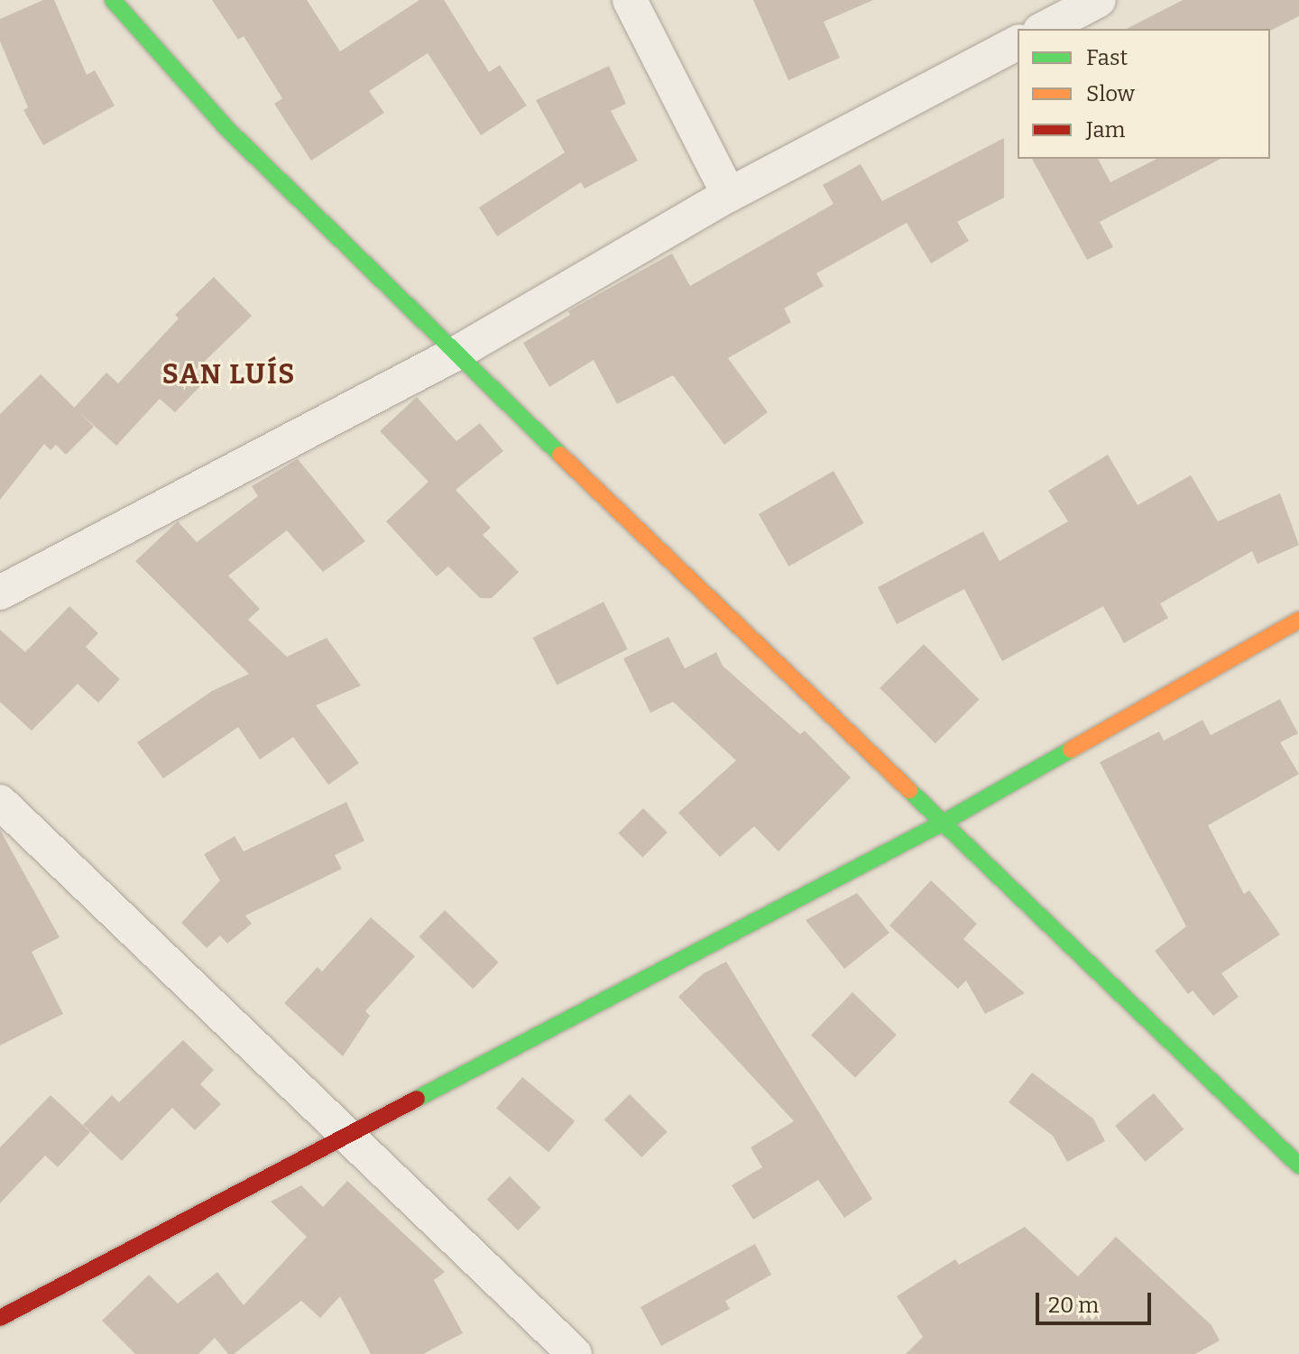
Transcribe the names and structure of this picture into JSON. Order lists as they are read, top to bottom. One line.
{"districts":["SAN LUÍS"],"legend":["Fast","Slow","Jam"],"scale_bar":"20 m"}
